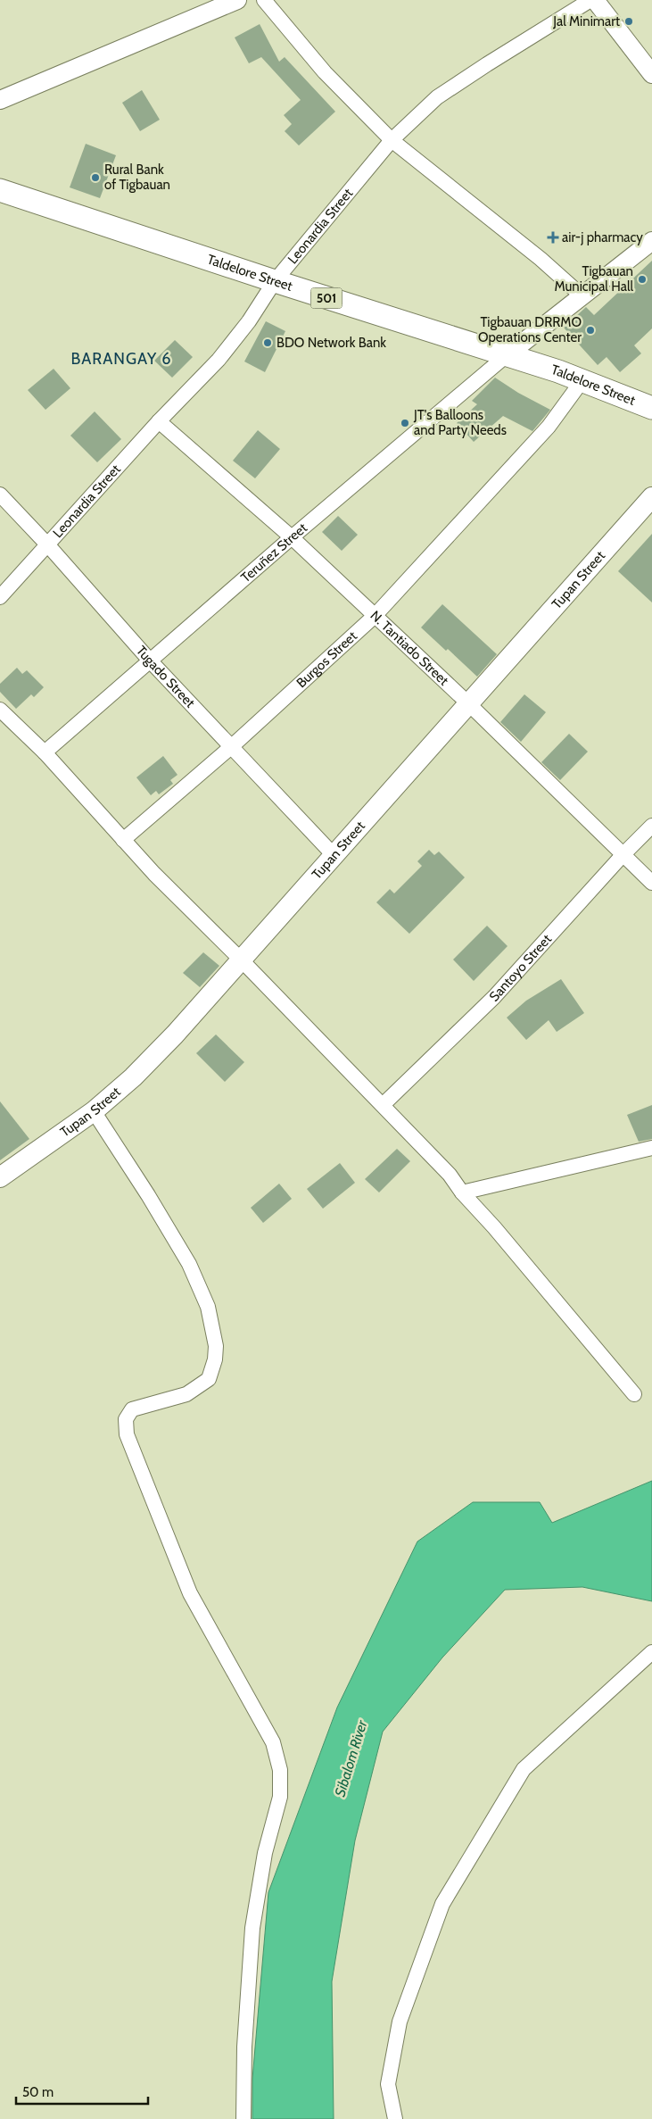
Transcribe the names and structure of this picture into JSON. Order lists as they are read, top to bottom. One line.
{"streets":{"main road":["Taldelore Street","501","Tupan Street"],"street":["Leonardia Street","Teruñez Street","N. Tantiado Street","Burgos Street","Tugado Street","Santoyo Street"]},"crossings":[["Leonardia Street","Taldelore Street"],["Leonardia Street","N. Tantiado Street"],["Leonardia Street","Tugado Street"],["Taldelore Street","Teruñez Street"],["Taldelore Street","Burgos Street"],["Teruñez Street","N. Tantiado Street"],["Teruñez Street","Tugado Street"],["Tupan Street","N. Tantiado Street"],["Tupan Street","Tugado Street"],["N. Tantiado Street","Burgos Street"],["N. Tantiado Street","Santoyo Street"],["Burgos Street","Tugado Street"]],"districts":["BARANGAY 6"],"water":["Sibalom River"],"places":{"other":["Jal Minimart","Rural Bank of Tigbauan","Tigbauan Municipal Hall","Tigbauan DRRMO Operations Center","BDO Network Bank","JT's Balloons and Party Needs"],"health":["air-j pharmacy"]},"scale_bar":"50 m"}
